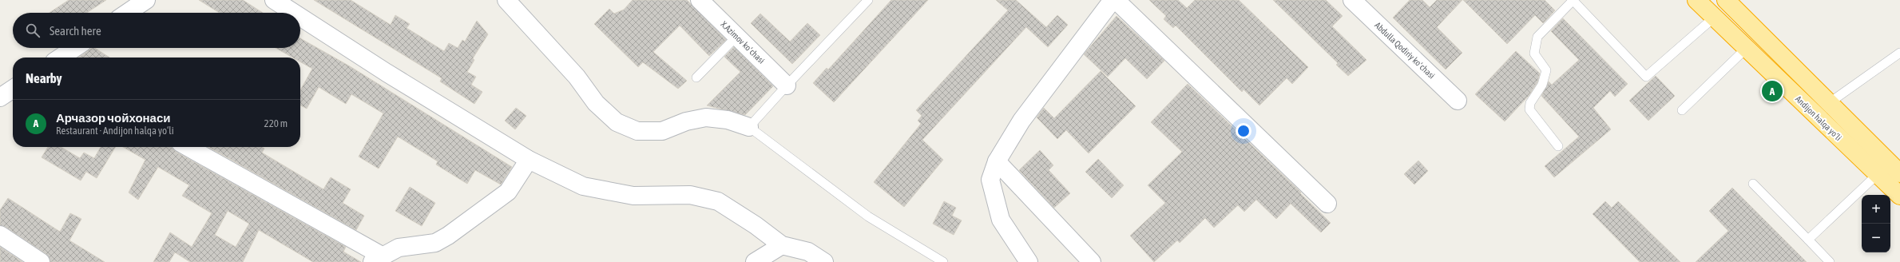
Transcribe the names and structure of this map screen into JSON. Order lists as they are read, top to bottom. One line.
{"streets":{"highway":["Andijon halqa yo‘li"],"street":["X.Azimov koʻchasi","Abdulla Qodiriy koʻchasi"]},"page":{"search":"Search here","heading":"Nearby","pins":"A","list":[{"mark":"A","name":"Арчазор чойхонаси","note":"Restaurant · Andijon halqa yo‘li","value":"220 m"}],"map_buttons":["+","−"]}}
